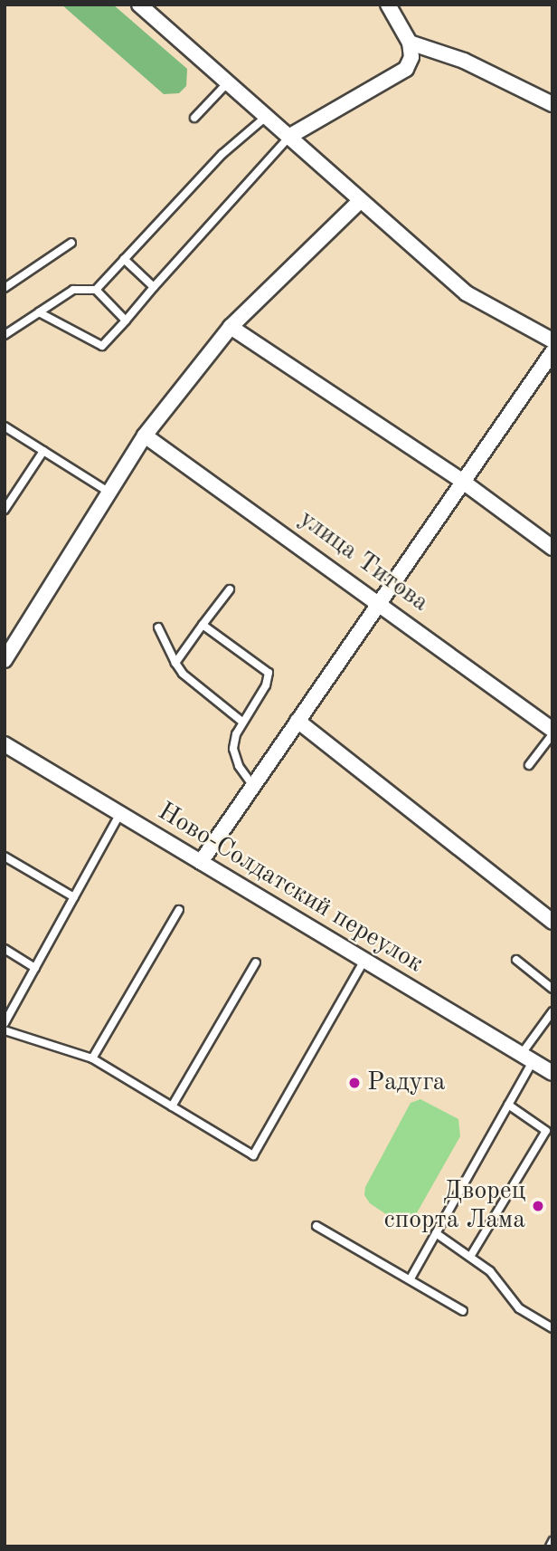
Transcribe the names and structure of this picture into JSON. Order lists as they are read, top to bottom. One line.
{"streets":{"street":["улица Титова","Ново-Солдатский переулок"]},"places":["Радуга","Дворец спорта Лама"]}
